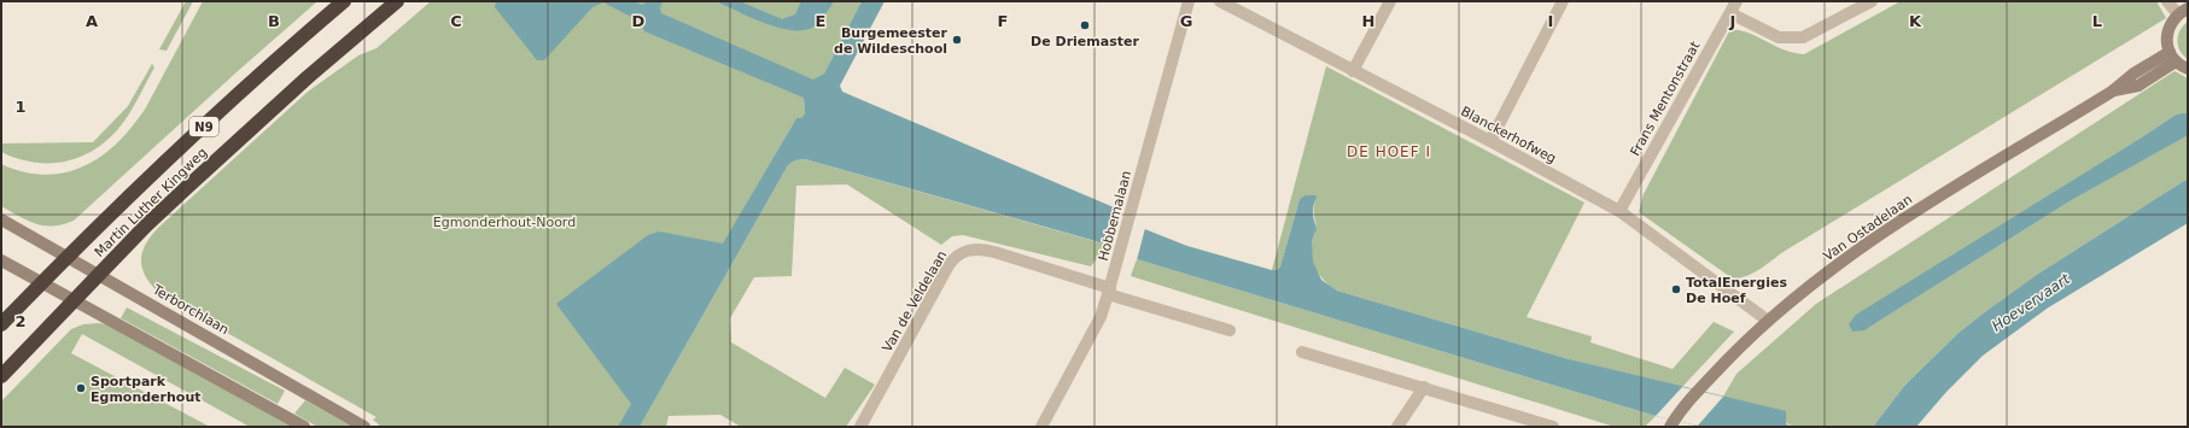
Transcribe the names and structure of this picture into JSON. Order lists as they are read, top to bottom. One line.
{"streets":{"highway":["N9","Martin Luther Kingweg"],"street":["Frans Mentonstraat","Blanckerhofweg","Hobbemalaan","Van Ostadelaan","Van de Veldelaan","Terborchlaan"]},"crossings":[["Frans Mentonstraat","Blanckerhofweg"],["Blanckerhofweg","Van Ostadelaan"],["Martin Luther Kingweg","Terborchlaan"],["Hobbemalaan","Van de Veldelaan"]],"districts":["DE HOEF I"],"water":["Hoevervaart"],"parks":["Egmonderhout-Noord"],"places":["De Driemaster","Burgemeester de Wildeschool","TotalEnergies De Hoef","Sportpark Egmonderhout"],"grid":{"columns":["A","B","C","D","E","F","G","H","I","J","K","L"],"rows":["1","2"]}}
